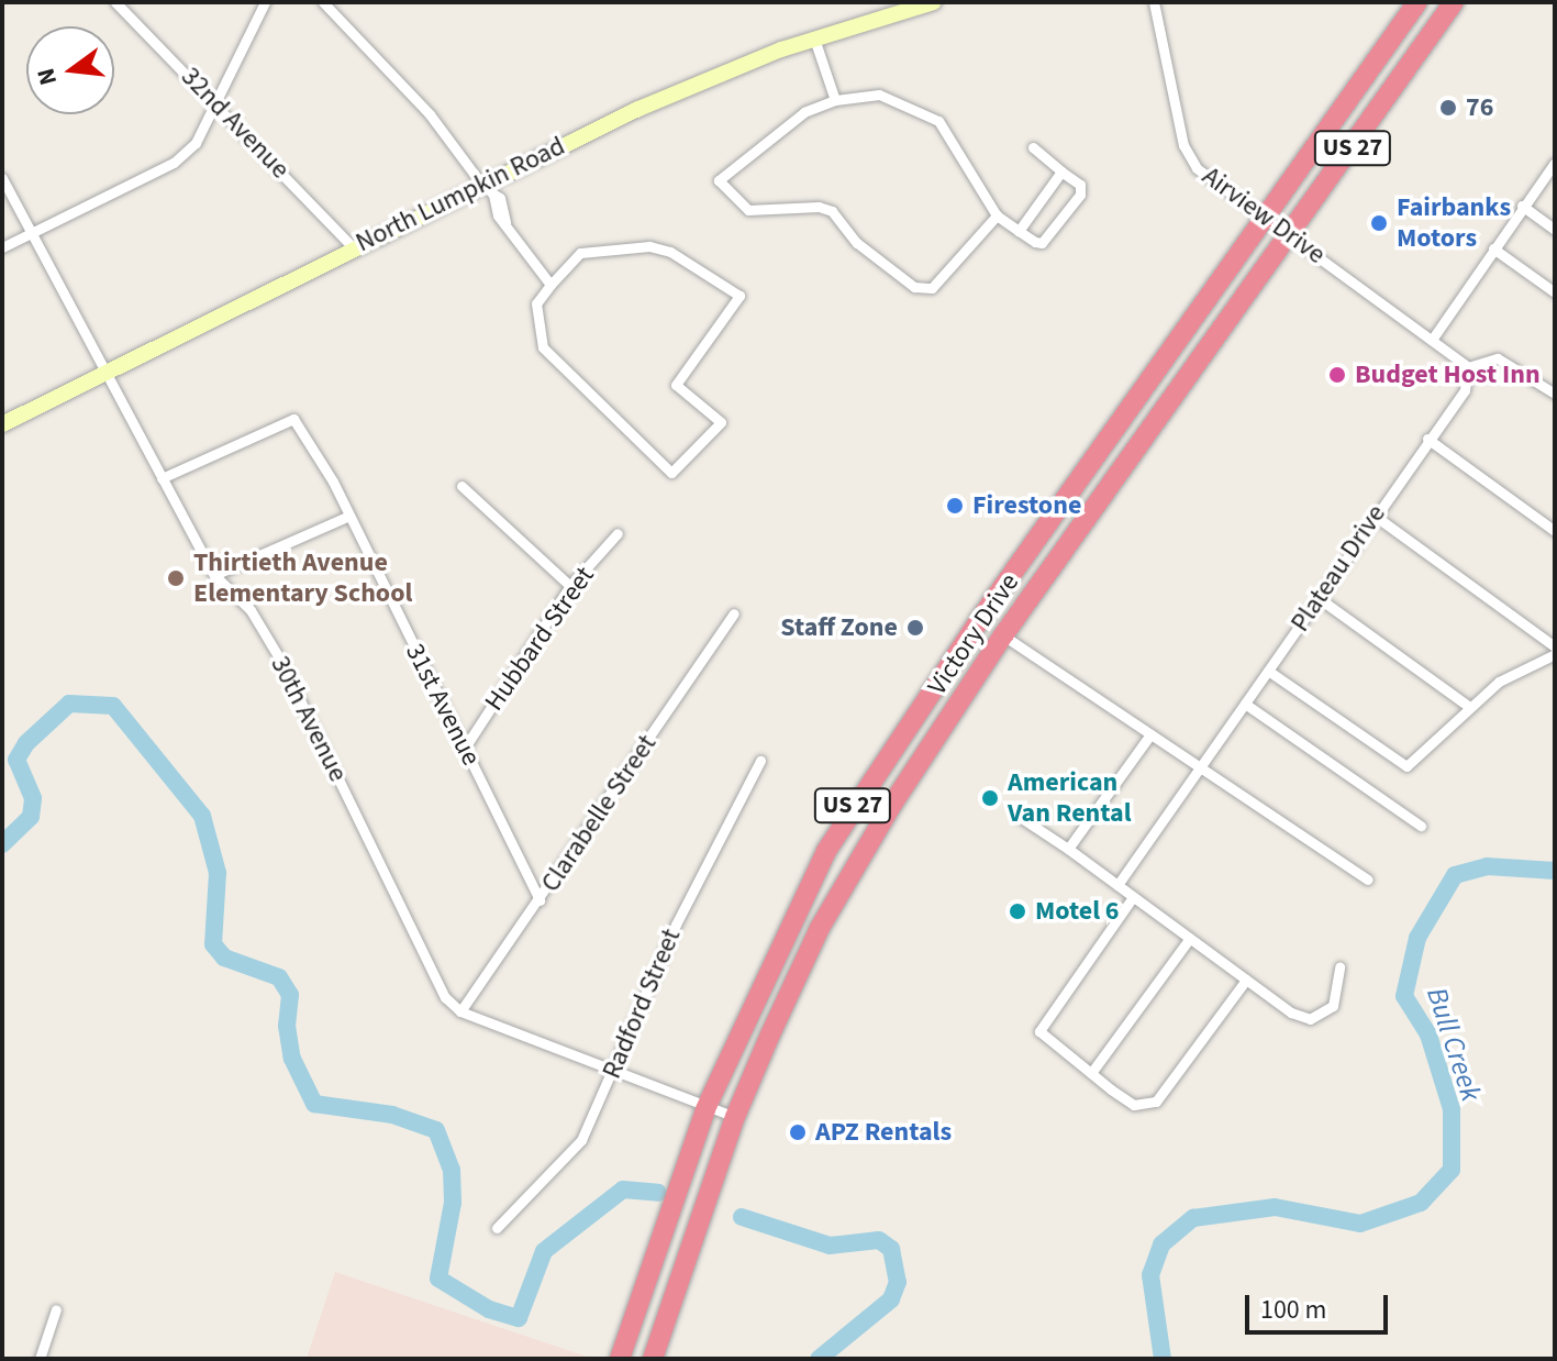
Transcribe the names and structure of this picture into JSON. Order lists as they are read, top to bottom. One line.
{"streets":{"highway":["US 27","Victory Drive"],"street":["32nd Avenue","North Lumpkin Road","Airview Drive","Plateau Drive","Hubbard Street","31st Avenue","30th Avenue","Clarabelle Street","Radford Street"]},"crossings":[["32nd Avenue","North Lumpkin Road"],["North Lumpkin Road","30th Avenue"],["Airview Drive","Plateau Drive"],["Airview Drive","Victory Drive"],["Hubbard Street","31st Avenue"],["31st Avenue","30th Avenue"],["31st Avenue","Clarabelle Street"],["30th Avenue","Clarabelle Street"]],"water":["Bull Creek"],"places":["76","Fairbanks Motors","Budget Host Inn","Firestone","Thirtieth Avenue Elementary School","Staff Zone","American Van Rental","Motel 6","APZ Rentals"],"scale_bar":"100 m","north":"left"}
